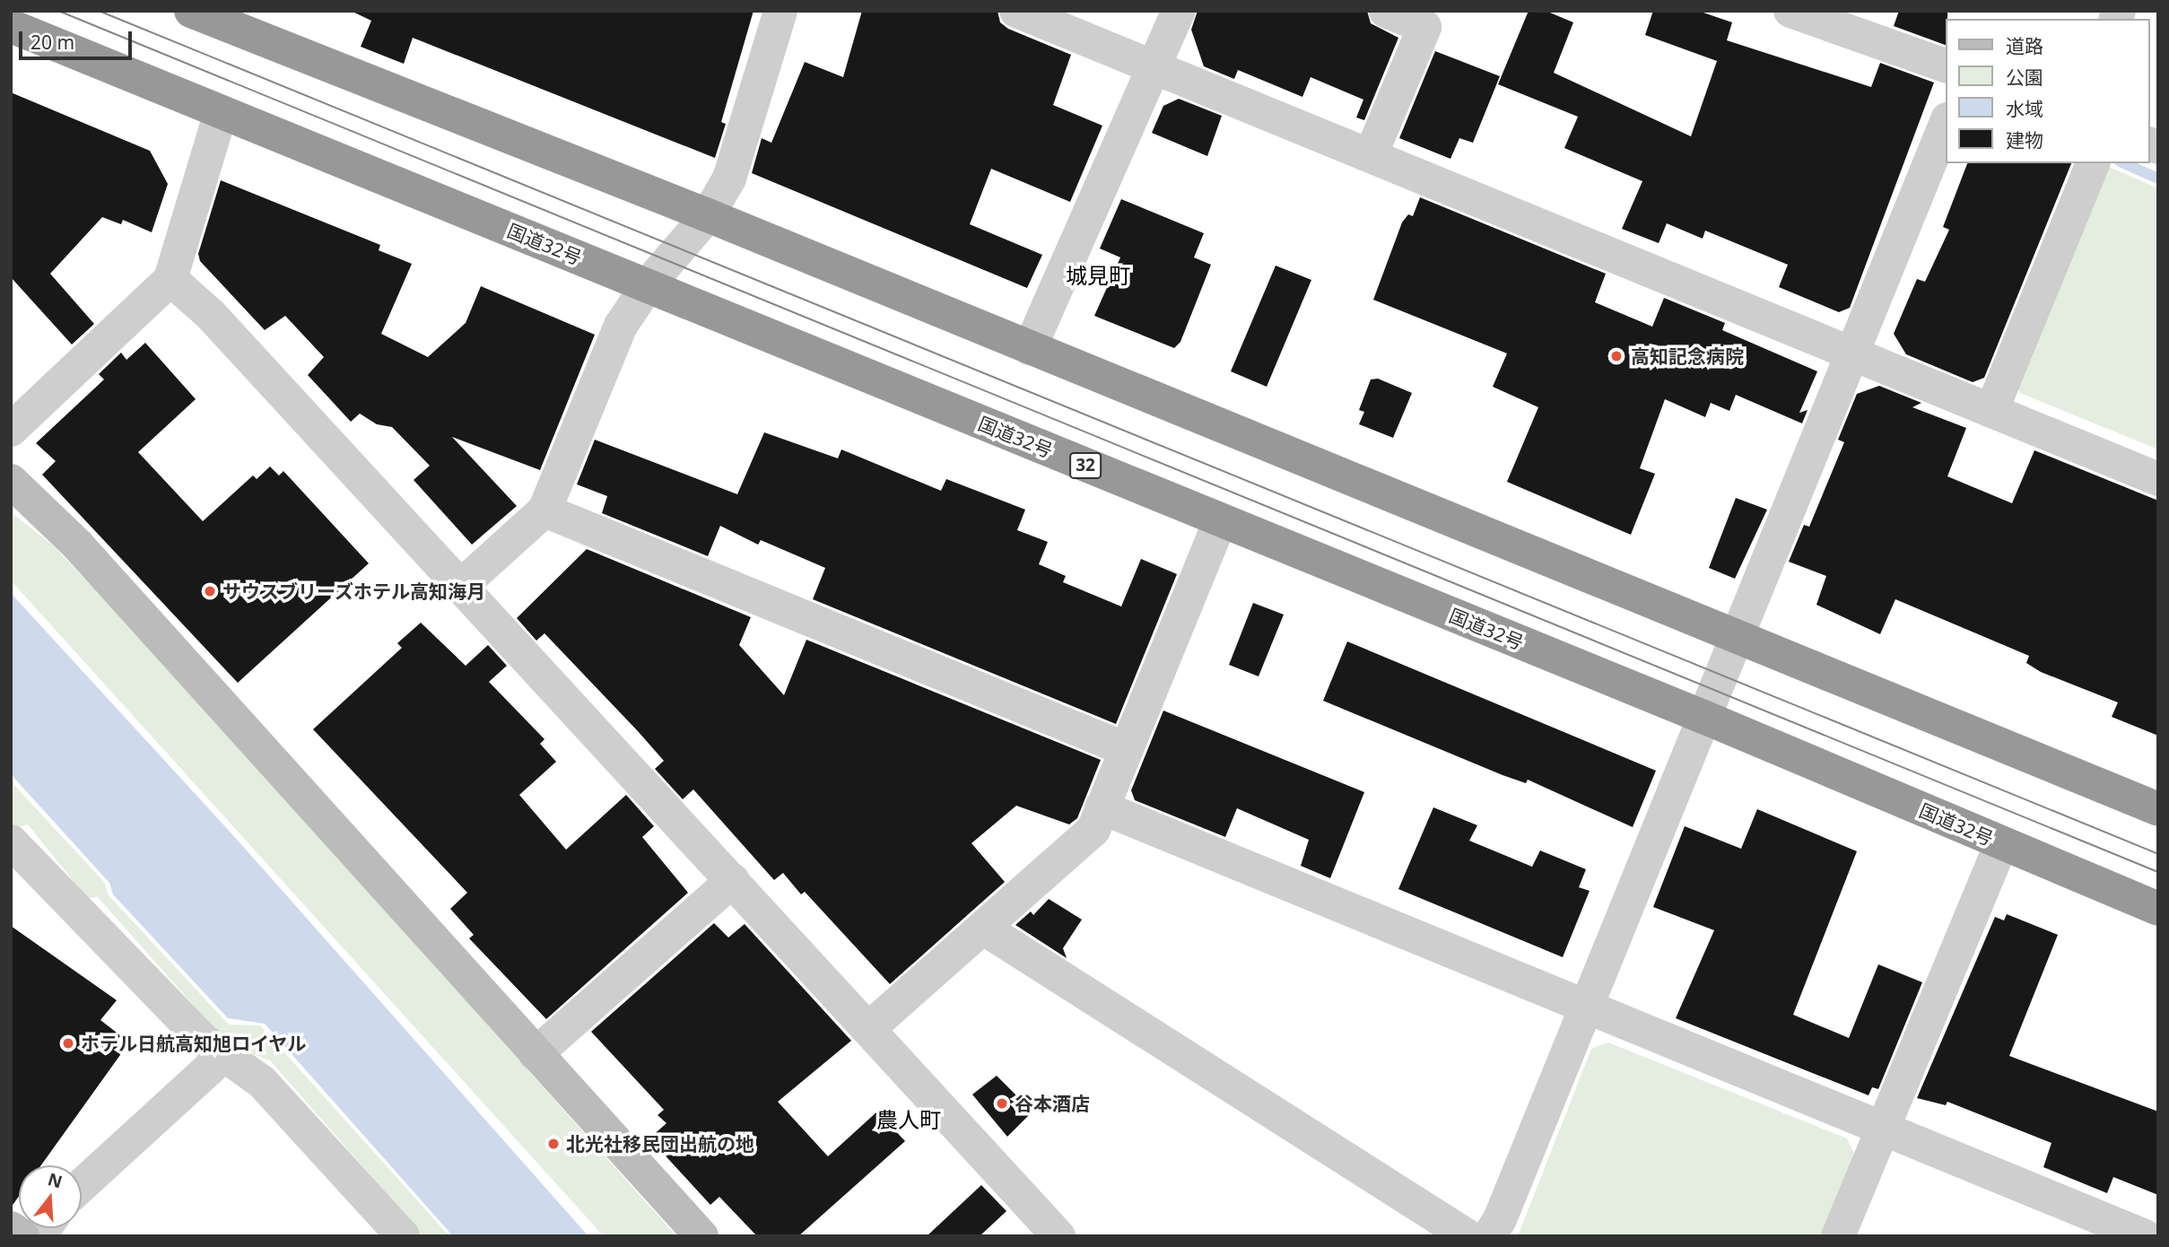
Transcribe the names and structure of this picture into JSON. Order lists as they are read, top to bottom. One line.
{"streets":{"highway":["国道32号","32"]},"districts":["城見町","農人町"],"places":["高知記念病院","サウスブリーズホテル高知海月","ホテル日航高知旭ロイヤル","谷本酒店","北光社移民団出航の地"],"legend":["道路","公園","水域","建物"],"scale_bar":"20 m","north":"top"}
